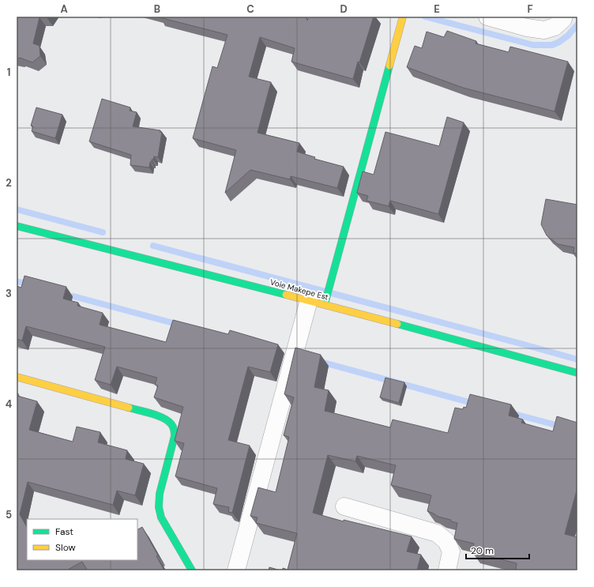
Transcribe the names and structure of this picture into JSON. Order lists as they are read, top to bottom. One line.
{"streets":{"street":["Voie Makepe Est"]},"legend":["Fast","Slow"],"scale_bar":"20 m","grid":{"columns":["A","B","C","D","E","F"],"rows":["1","2","3","4","5"]}}
